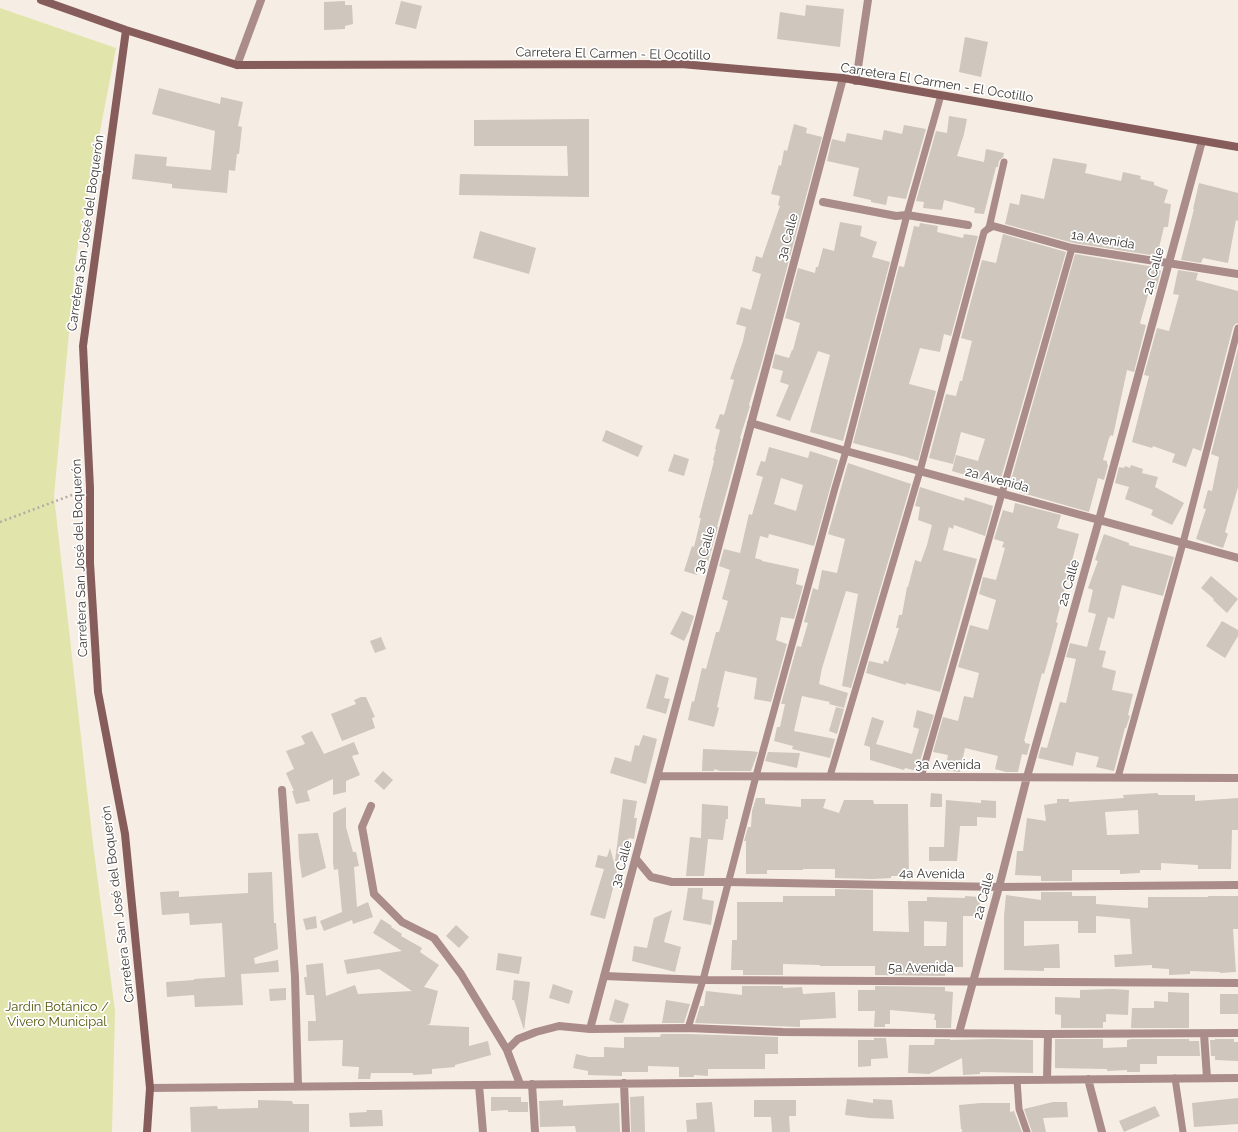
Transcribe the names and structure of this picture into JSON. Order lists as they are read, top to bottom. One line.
{"streets":{"main road":["Carretera El Carmen - El Ocotillo","Carretera San José del Boquerón"],"street":["3a Calle","1a Avenida","2a Calle","2a Avenida","3a Avenida","4a Avenida","5a Avenida"]},"crossings":[["Carretera El Carmen - El Ocotillo","Carretera San José del Boquerón"],["Carretera El Carmen - El Ocotillo","3a Calle"],["Carretera El Carmen - El Ocotillo","2a Calle"],["3a Calle","2a Avenida"],["3a Calle","3a Avenida"],["3a Calle","4a Avenida"],["3a Calle","5a Avenida"],["1a Avenida","2a Calle"],["2a Calle","2a Avenida"],["2a Calle","3a Avenida"],["2a Calle","4a Avenida"],["2a Calle","5a Avenida"]],"parks":["Jardín Botánico / Vivero Municipal"]}
